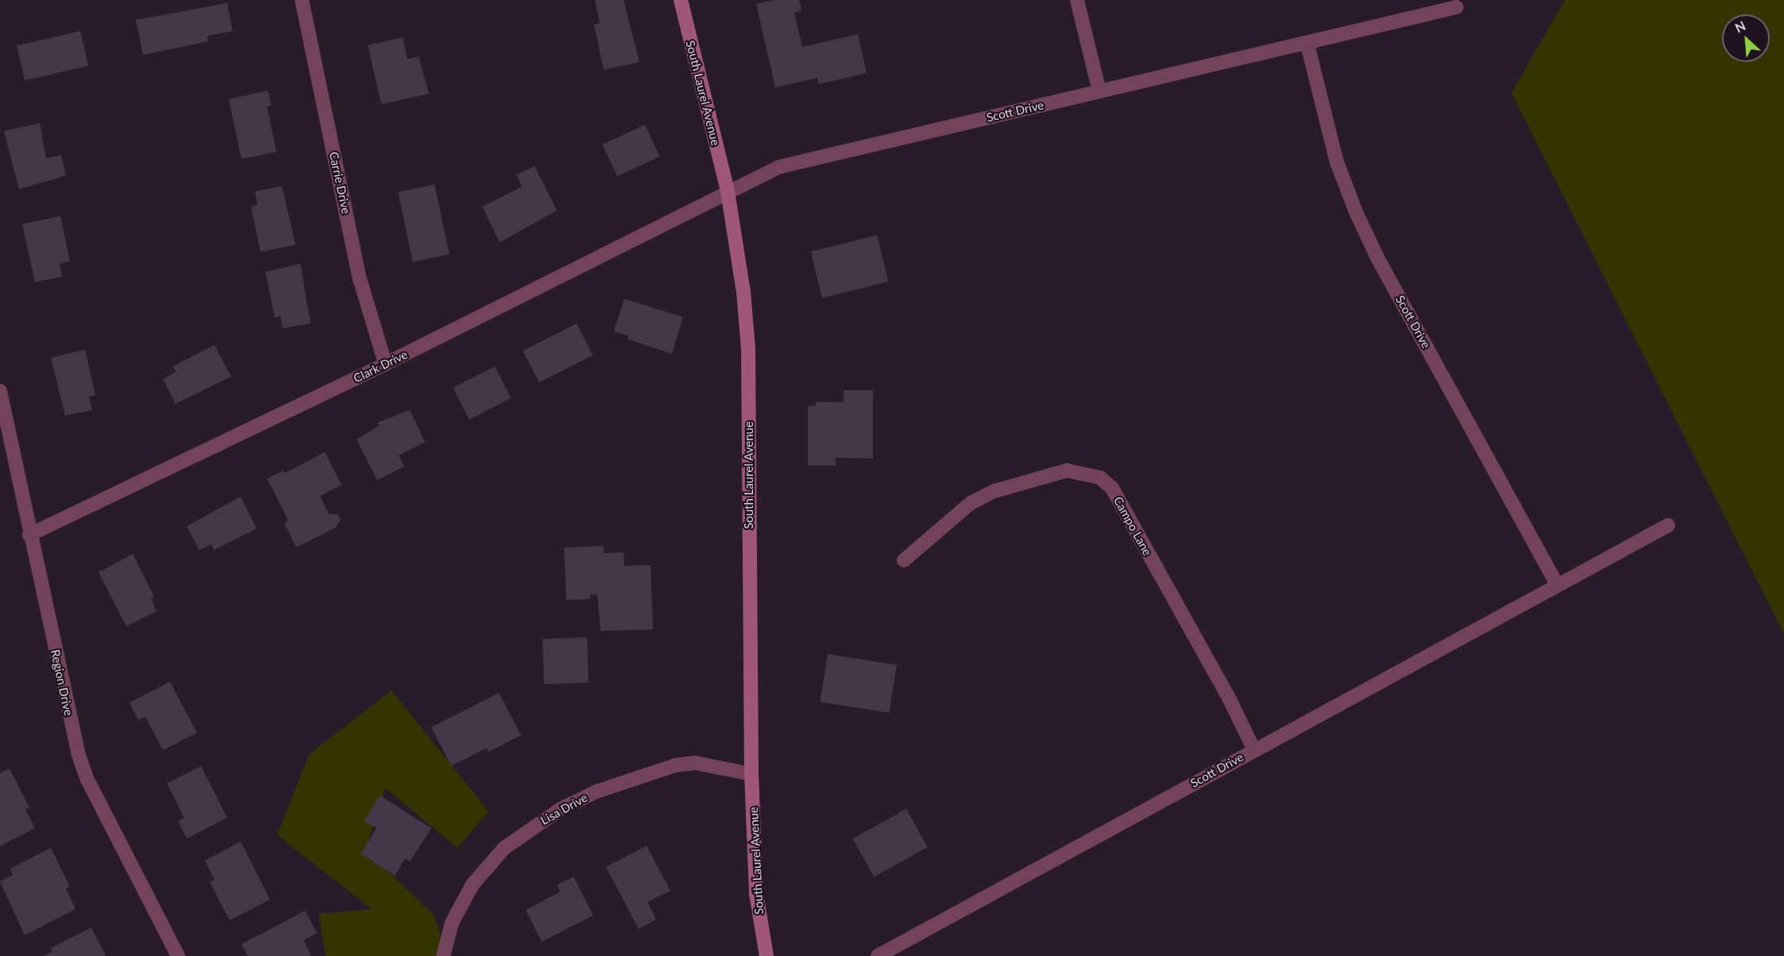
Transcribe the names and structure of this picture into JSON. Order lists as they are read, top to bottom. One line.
{"streets":{"street":["South Laurel Avenue","Scott Drive","Carrie Drive","Clark Drive","Campo Lane","Region Drive","Lisa Drive"]},"crossings":[["South Laurel Avenue","Scott Drive"],["South Laurel Avenue","Clark Drive"],["South Laurel Avenue","Lisa Drive"],["Scott Drive","Clark Drive"],["Scott Drive","Campo Lane"],["Carrie Drive","Clark Drive"],["Clark Drive","Region Drive"]],"north":"top left"}
